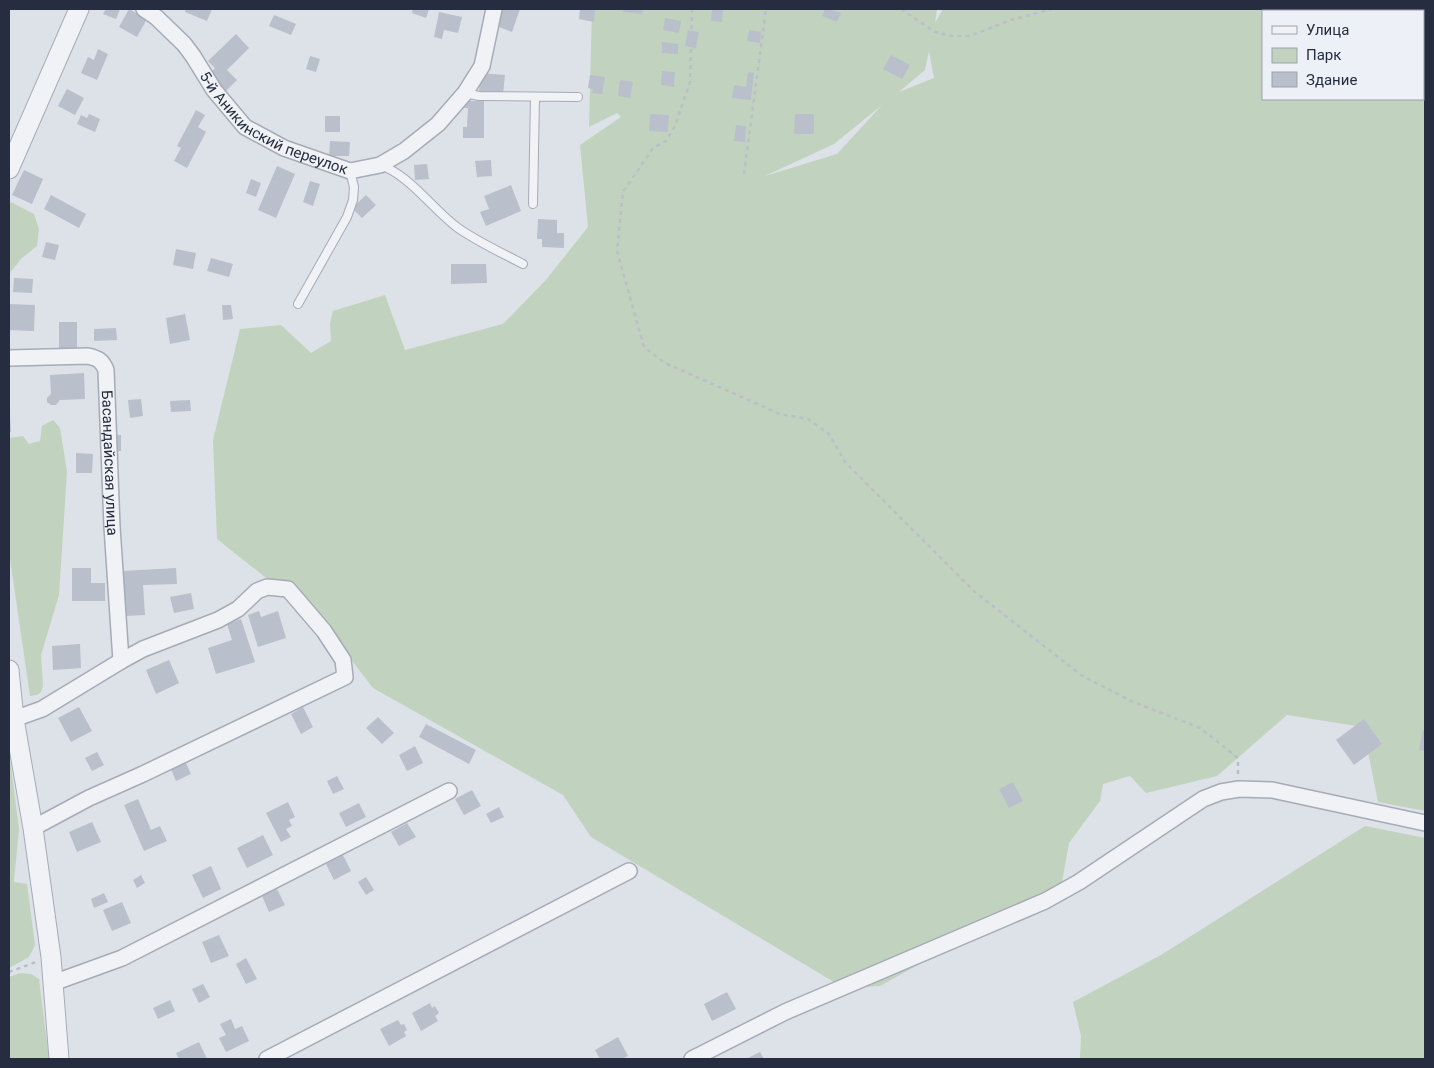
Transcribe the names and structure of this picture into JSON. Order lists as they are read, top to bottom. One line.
{"streets":{"street":["5-й Аникинский переулок","Басандайская улица"]},"legend":["Улица","Парк","Здание"]}
